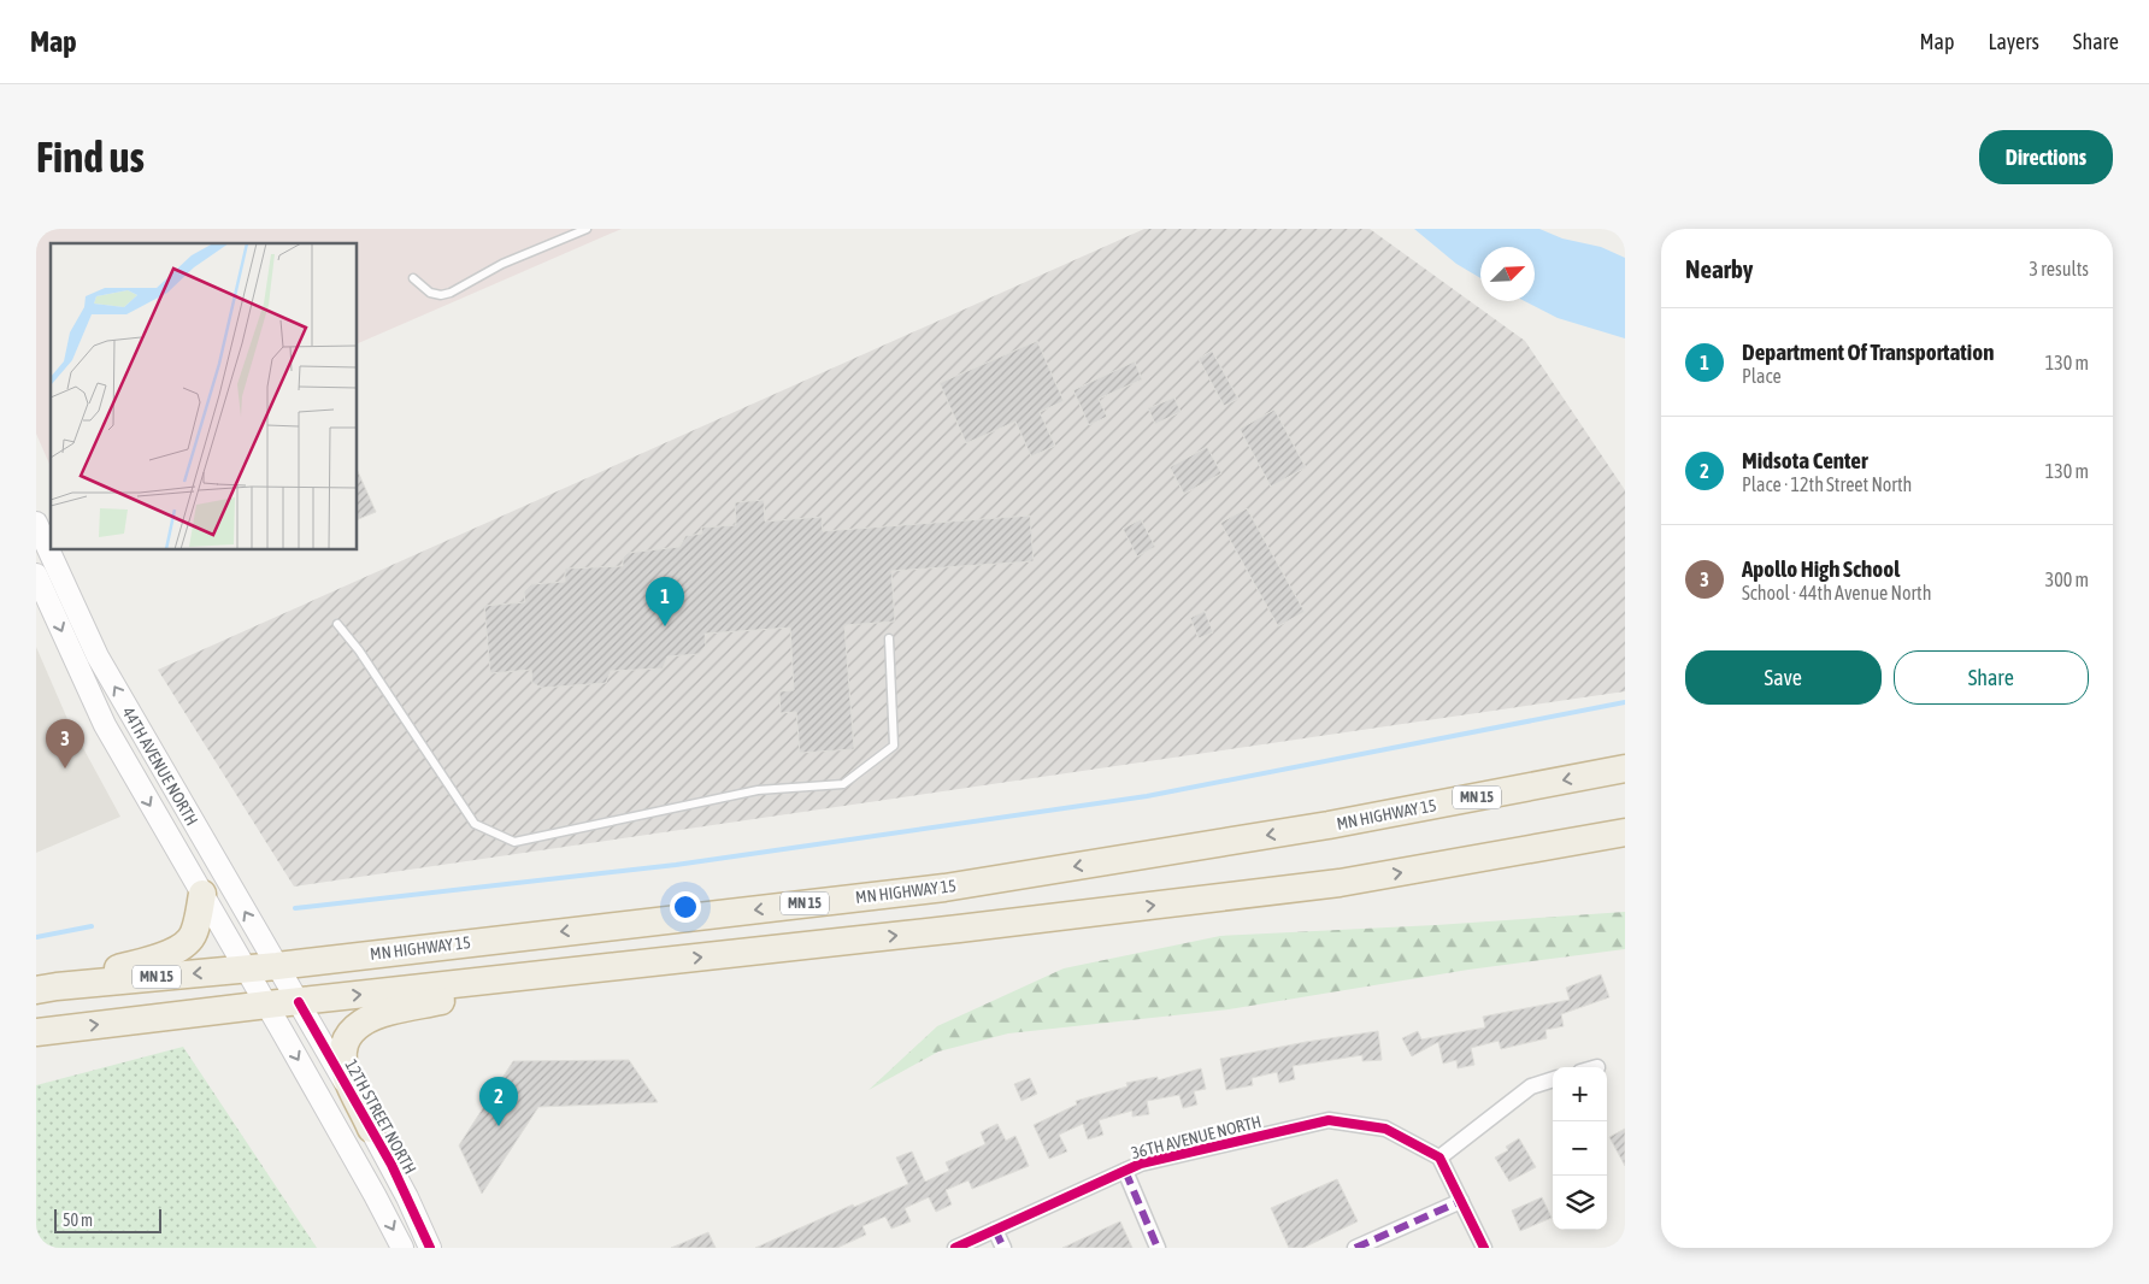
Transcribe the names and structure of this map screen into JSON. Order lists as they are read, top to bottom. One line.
{"streets":{"highway":["MN 15","MN HIGHWAY 15"],"main road":["44TH AVENUE NORTH","12TH STREET NORTH"],"street":["36TH AVENUE NORTH"]},"crossings":[["44TH AVENUE NORTH","MN HIGHWAY 15"],["44TH AVENUE NORTH","12TH STREET NORTH"]],"scale_bar":"50 m","north":"top right","page":{"header":"Map","nav":["Map","Layers","Share"],"buttons":["Directions",["Save","Share"]],"title":"Find us","heading":["Nearby","3 results"],"list":[{"mark":"1","name":"Department Of Transportation","note":"Place","value":"130 m"},{"mark":"2","name":"Midsota Center","note":"Place · 12th Street North","value":"130 m"},{"mark":"3","name":"Apollo High School","note":"School · 44th Avenue North","value":"300 m"}],"pins":["1","3","2"],"map_buttons":["+","−"],"scale":"50 m"}}
